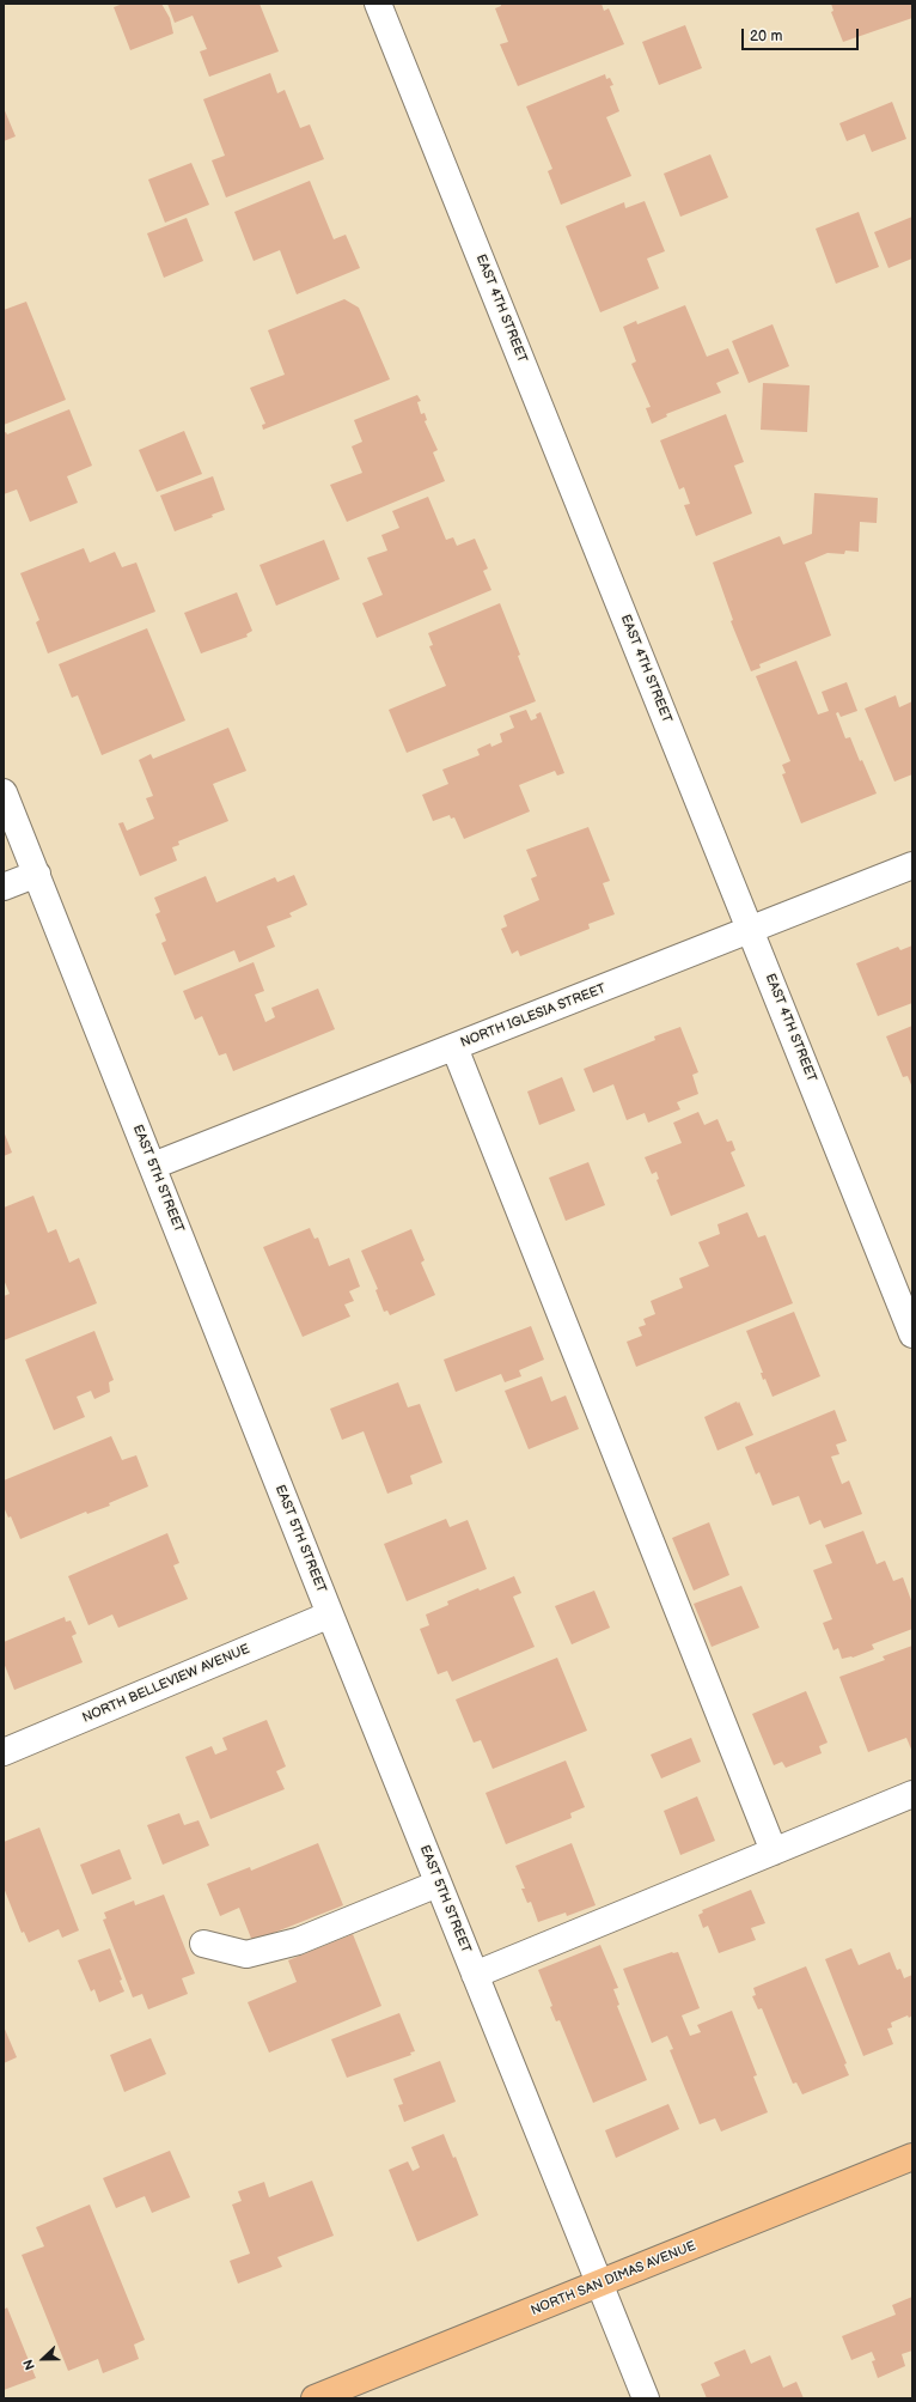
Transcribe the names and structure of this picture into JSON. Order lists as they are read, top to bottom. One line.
{"streets":{"main road":["NORTH SAN DIMAS AVENUE"],"street":["EAST 4TH STREET","NORTH IGLESIA STREET","EAST 5TH STREET","NORTH BELLEVIEW AVENUE"]},"crossings":[["EAST 4TH STREET","NORTH IGLESIA STREET"],["NORTH IGLESIA STREET","EAST 5TH STREET"],["EAST 5TH STREET","NORTH BELLEVIEW AVENUE"],["EAST 5TH STREET","NORTH SAN DIMAS AVENUE"]],"scale_bar":"20 m","north":"left"}
